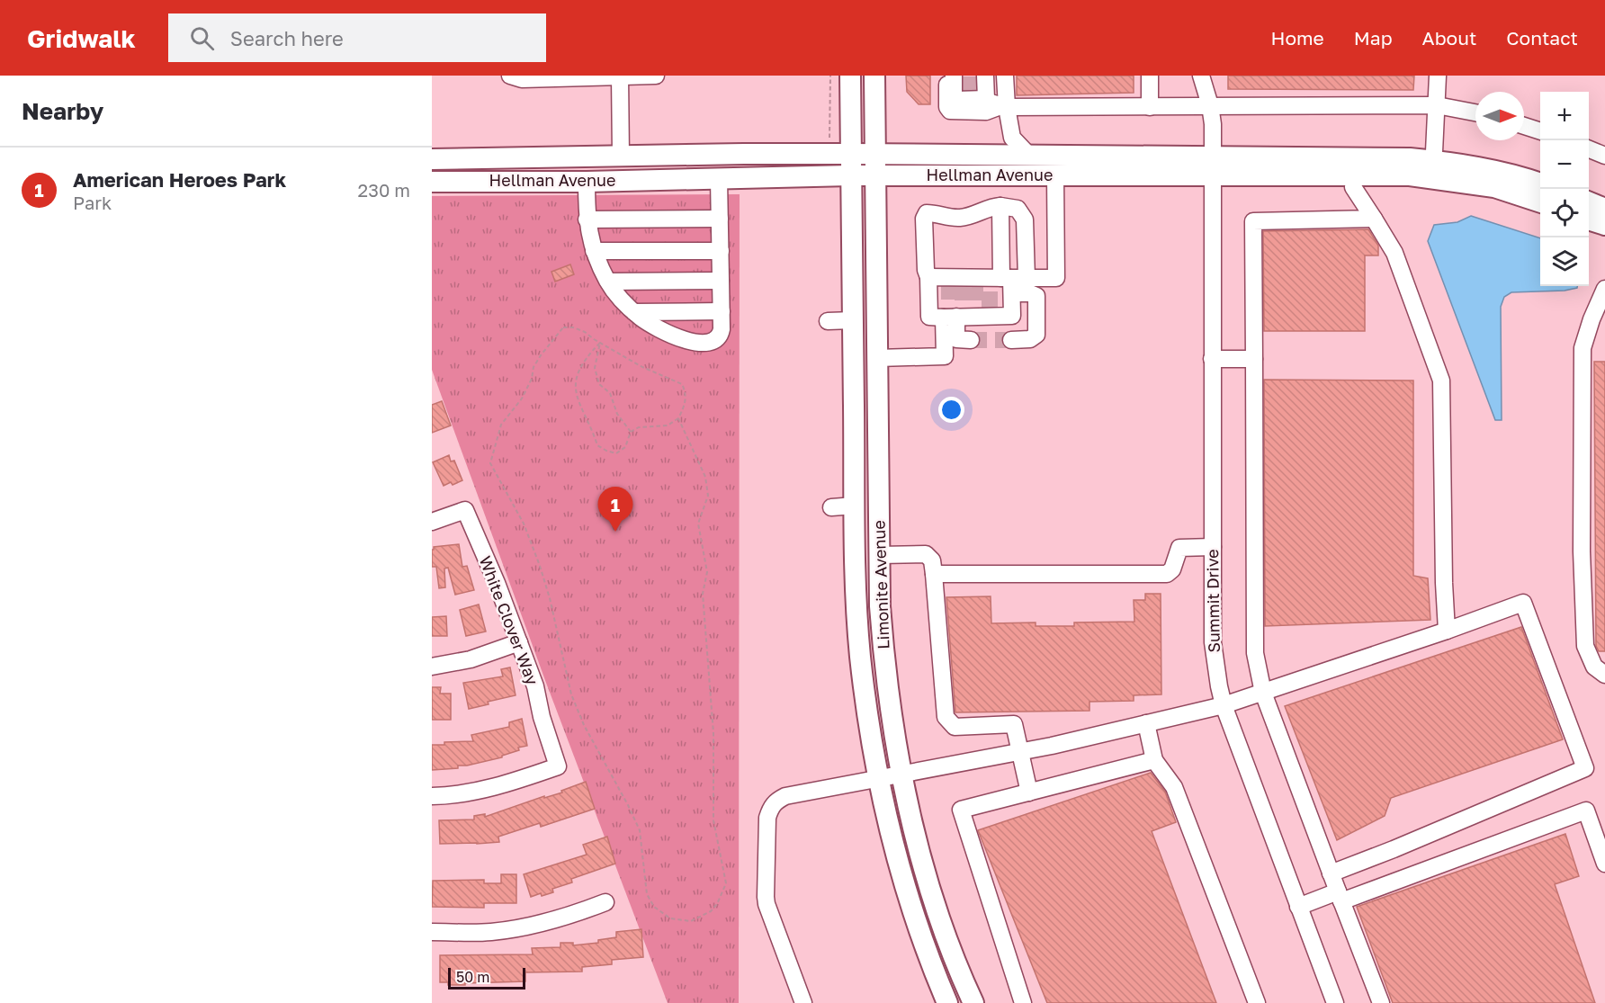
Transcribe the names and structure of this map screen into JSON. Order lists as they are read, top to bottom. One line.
{"streets":{"main road":["Hellman Avenue","Limonite Avenue"],"street":["Summit Drive","White Clover Way"]},"crossings":[["Hellman Avenue","Limonite Avenue"],["Hellman Avenue","Summit Drive"]],"scale_bar":"50 m","north":"right","page":{"header":"Gridwalk","search":"Search here","nav":["Home","Map","About","Contact"],"heading":"Nearby","map_buttons":["+","−"],"list":[{"mark":"1","name":"American Heroes Park","note":"Park","value":"230 m"}],"pins":"1","scale":"50 m"}}
